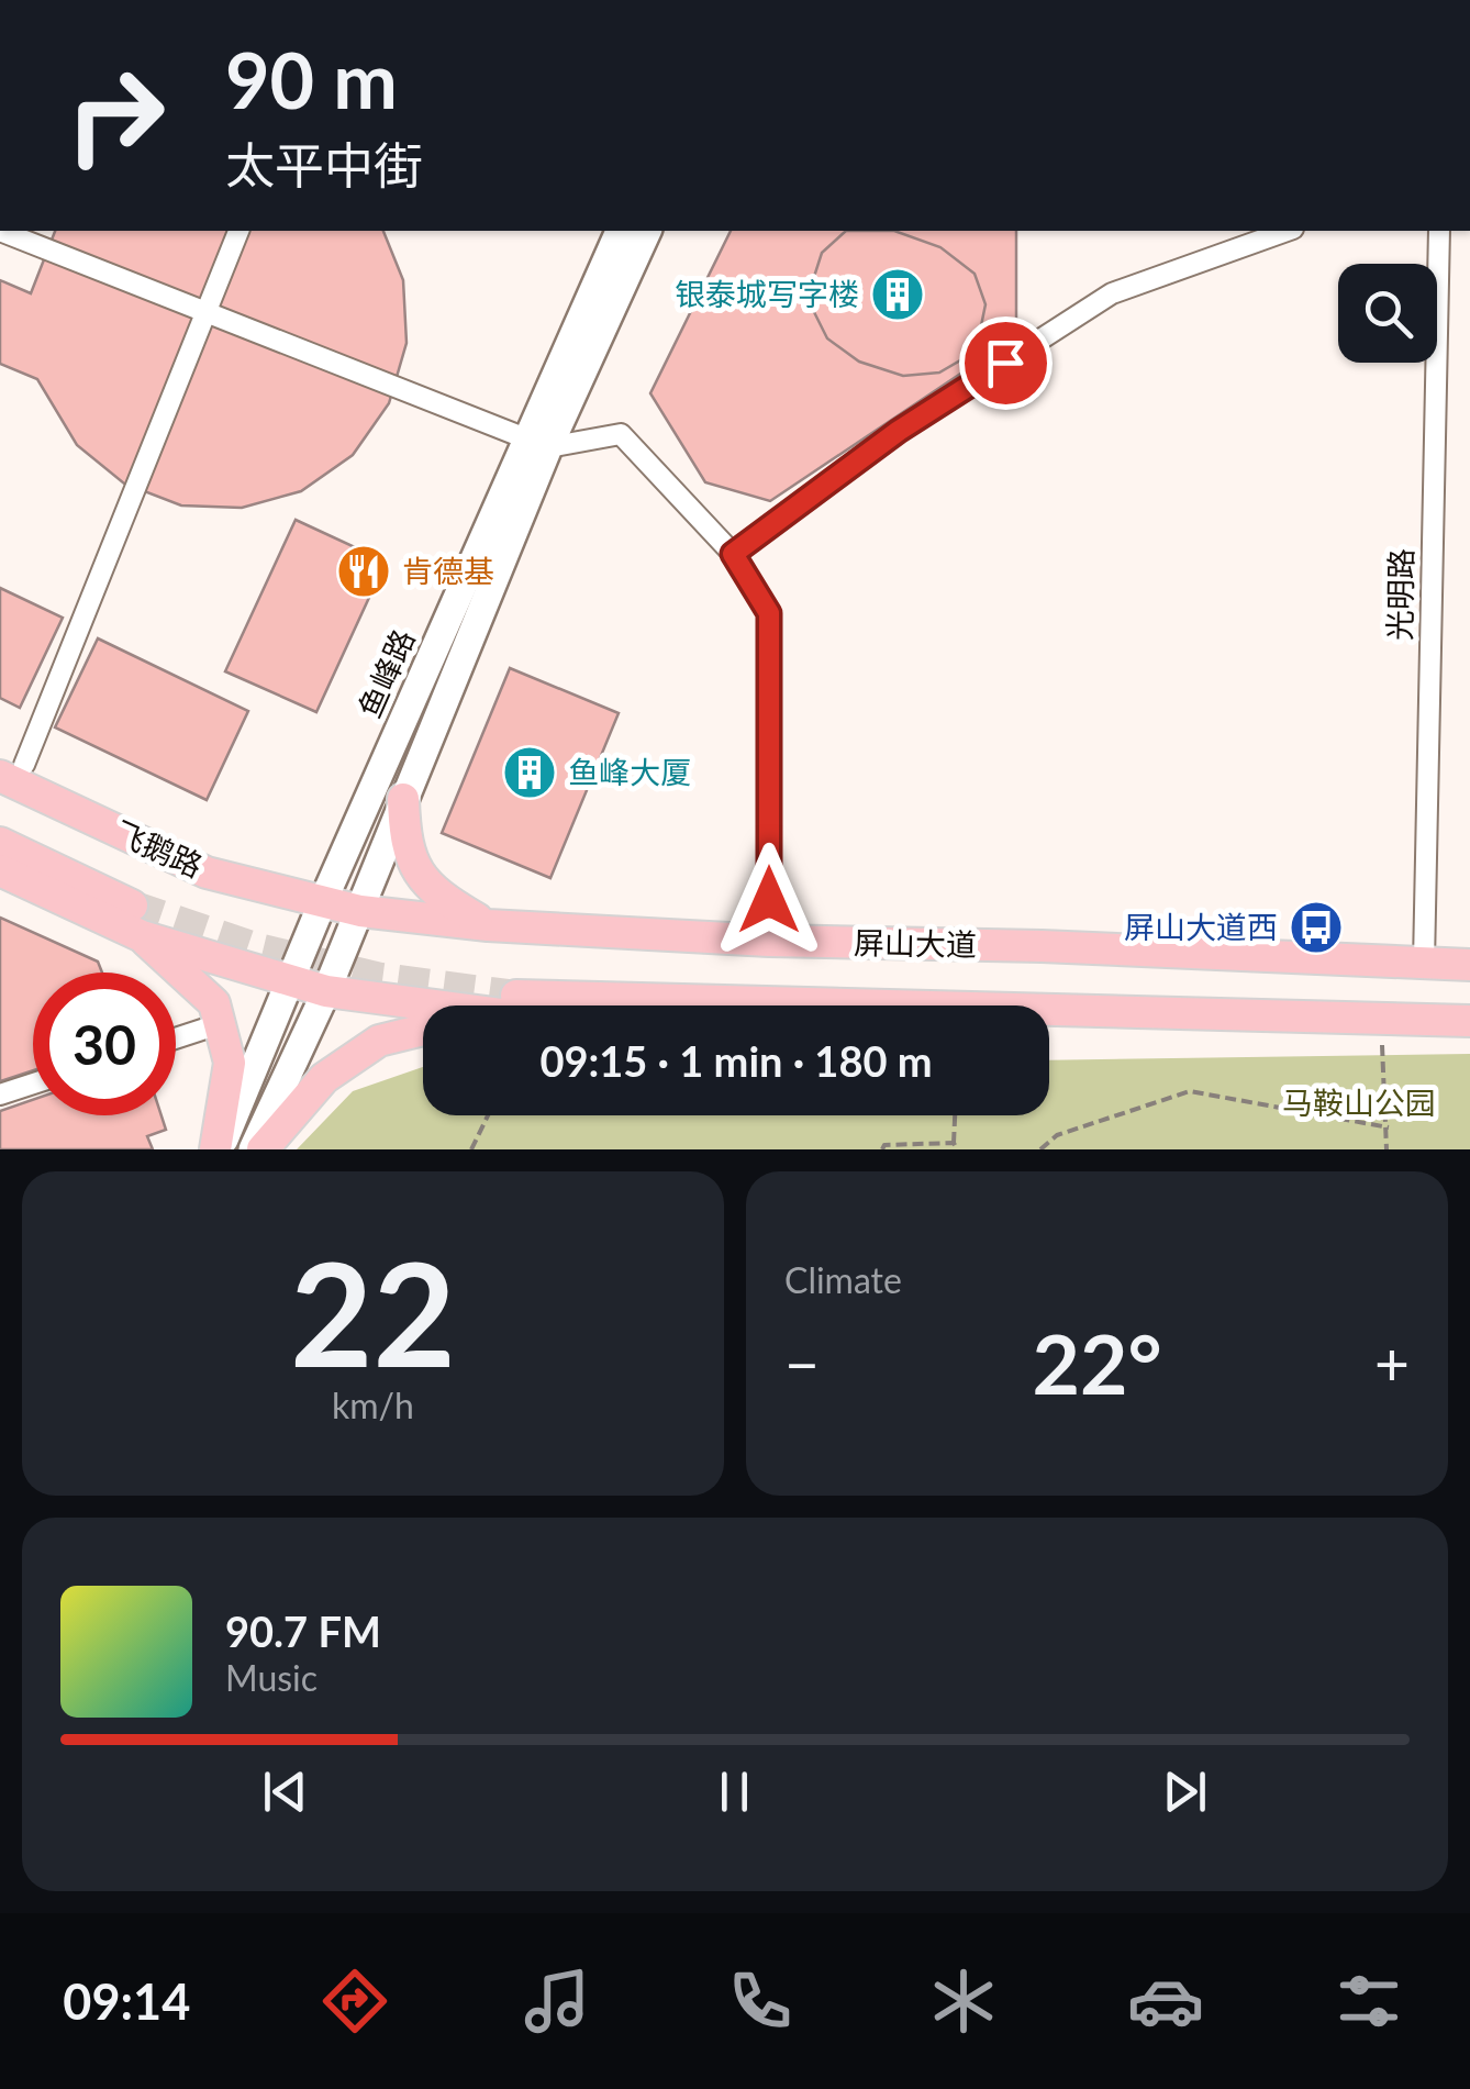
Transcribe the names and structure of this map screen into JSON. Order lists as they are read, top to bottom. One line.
{"streets":{"main road":["鱼峰路","飞鹅路","屏山大道"],"street":["光明路"]},"crossings":[["光明路","屏山大道"],["鱼峰路","飞鹅路"],["鱼峰路","屏山大道"],["飞鹅路","屏山大道"]],"parks":["马鞍山公园"],"places":{"building":["银泰城写字楼","鱼峰大厦"],"restaurant":["肯德基"],"bus stop":["屏山大道西"]},"page":{"turn":["90 m","太平中街"],"limit":"30","trip":"09:15 · 1 min · 180 m","tile":[["22","km/h"],"Climate"],"heat":["−","22°","+"],"song":["90.7 FM","Music"],"tabs":"09:14"}}
